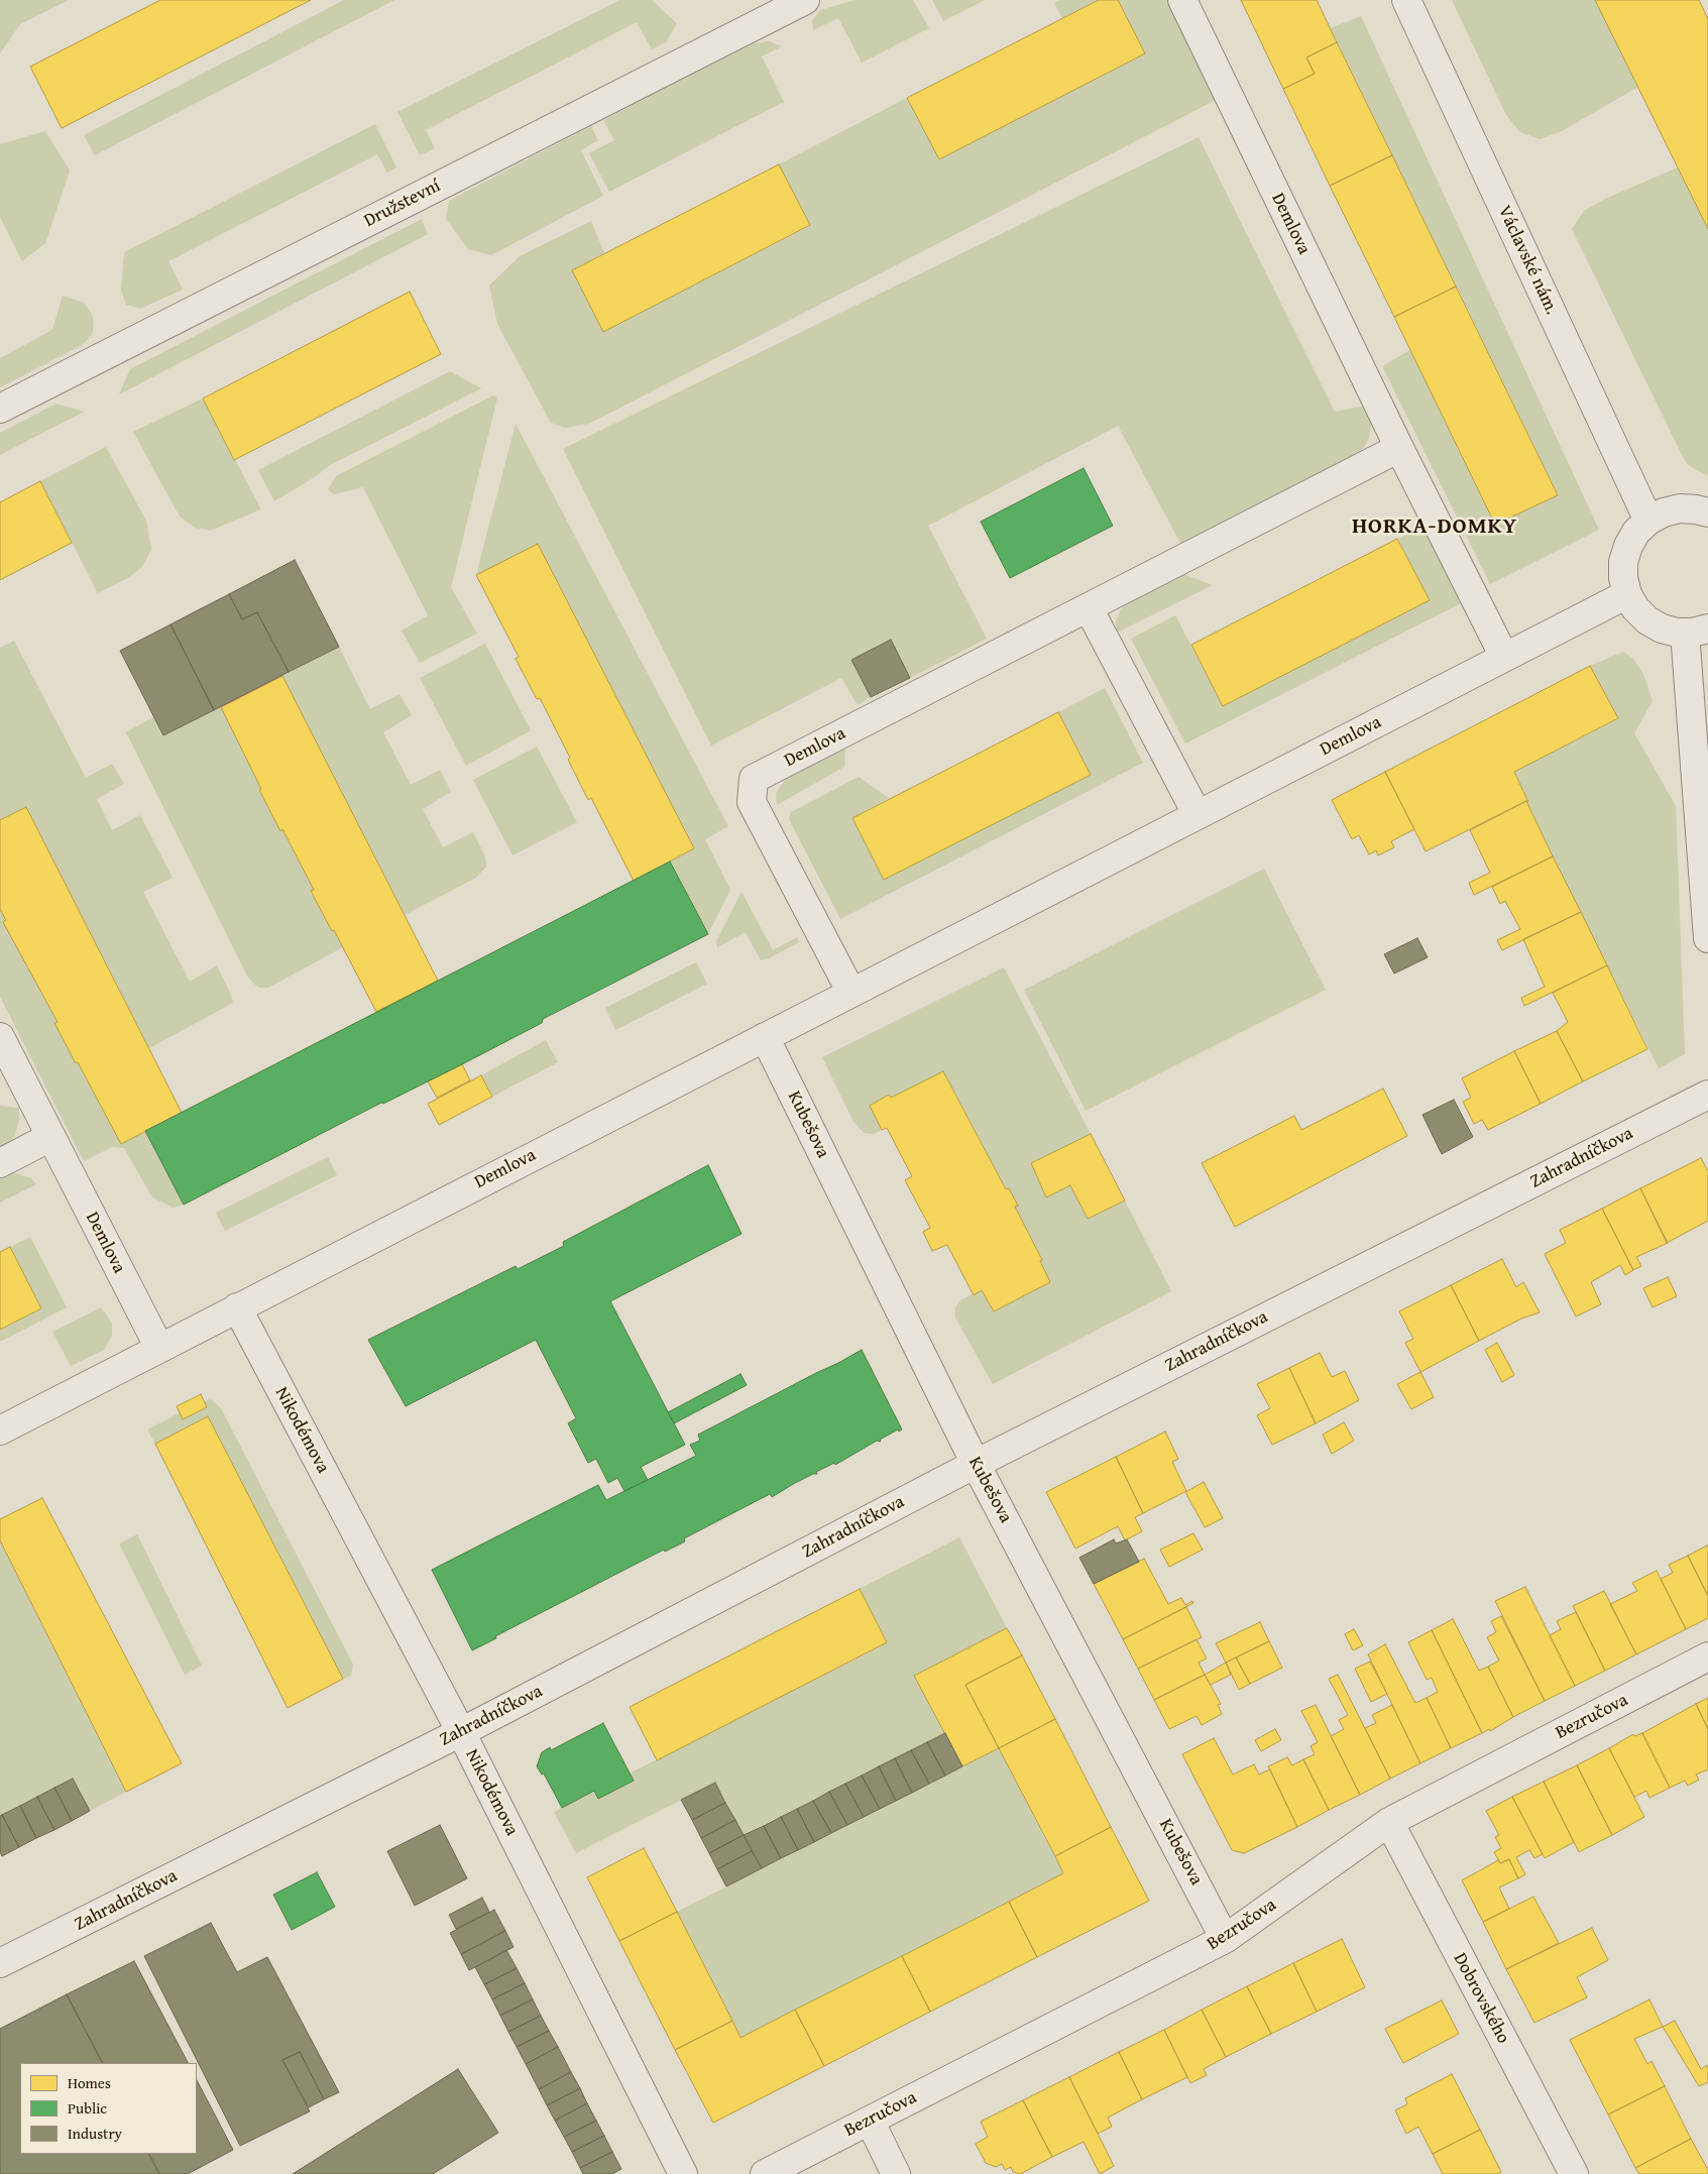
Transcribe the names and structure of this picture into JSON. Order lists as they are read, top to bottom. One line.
{"streets":{"street":["Družstevní","Demlova","Václavské nám.","Kubešova","Zahradníčkova","Nikodémova","Bezručova","Dobrovského"]},"crossings":[["Demlova","Kubešova"],["Demlova","Nikodémova"],["Kubešova","Zahradníčkova"],["Kubešova","Bezručova"],["Zahradníčkova","Nikodémova"],["Bezručova","Dobrovského"]],"districts":["HORKA-DOMKY"],"legend":["Homes","Public","Industry"]}
